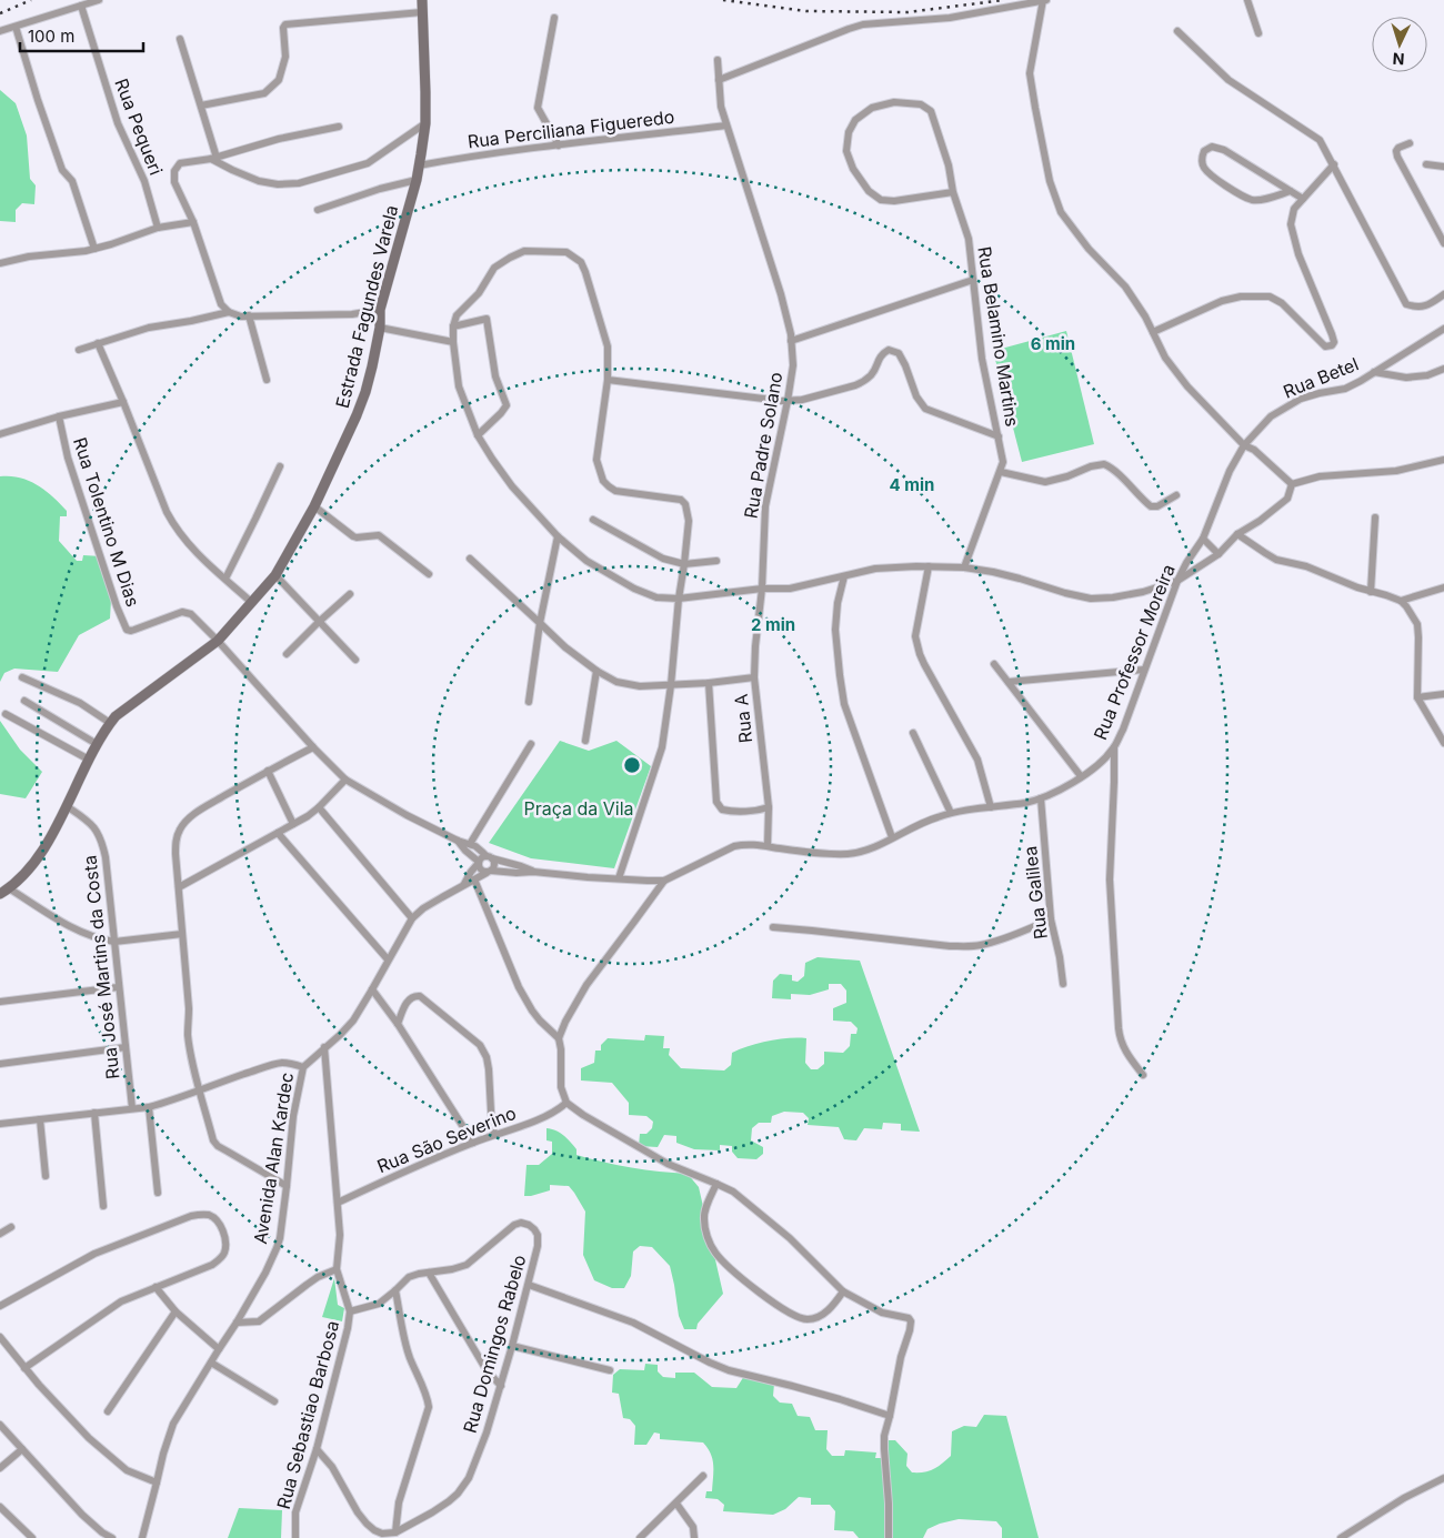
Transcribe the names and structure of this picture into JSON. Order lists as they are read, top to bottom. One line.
{"streets":{"street":["Rua Pequeri","Rua Perciliana Figueredo","Estrada Fagundes Varela","Rua Belamino Martins","Rua Betel","Rua Padre Solano","Rua Tolentino M Dias","Rua Professor Moreira","Rua A","Rua Galilea","Rua José Martins da Costa","Rua São Severino","Avenida Alan Kardec","Rua Domingos Rabelo","Rua Sebastiao Barbosa"]},"crossings":[["Rua Perciliana Figueredo","Estrada Fagundes Varela"],["Rua Perciliana Figueredo","Rua Padre Solano"],["Estrada Fagundes Varela","Rua Tolentino M Dias"],["Estrada Fagundes Varela","Rua José Martins da Costa"],["Rua Betel","Rua Professor Moreira"],["Rua Padre Solano","Rua A"],["Rua Professor Moreira","Rua A"],["Rua Professor Moreira","Rua Galilea"],["Rua São Severino","Rua Sebastiao Barbosa"],["Avenida Alan Kardec","Rua Sebastiao Barbosa"],["Rua Domingos Rabelo","Rua Sebastiao Barbosa"]],"parks":["Praça da Vila"],"scale_bar":"100 m","north":"bottom","rings":["6 min","4 min","2 min"]}
